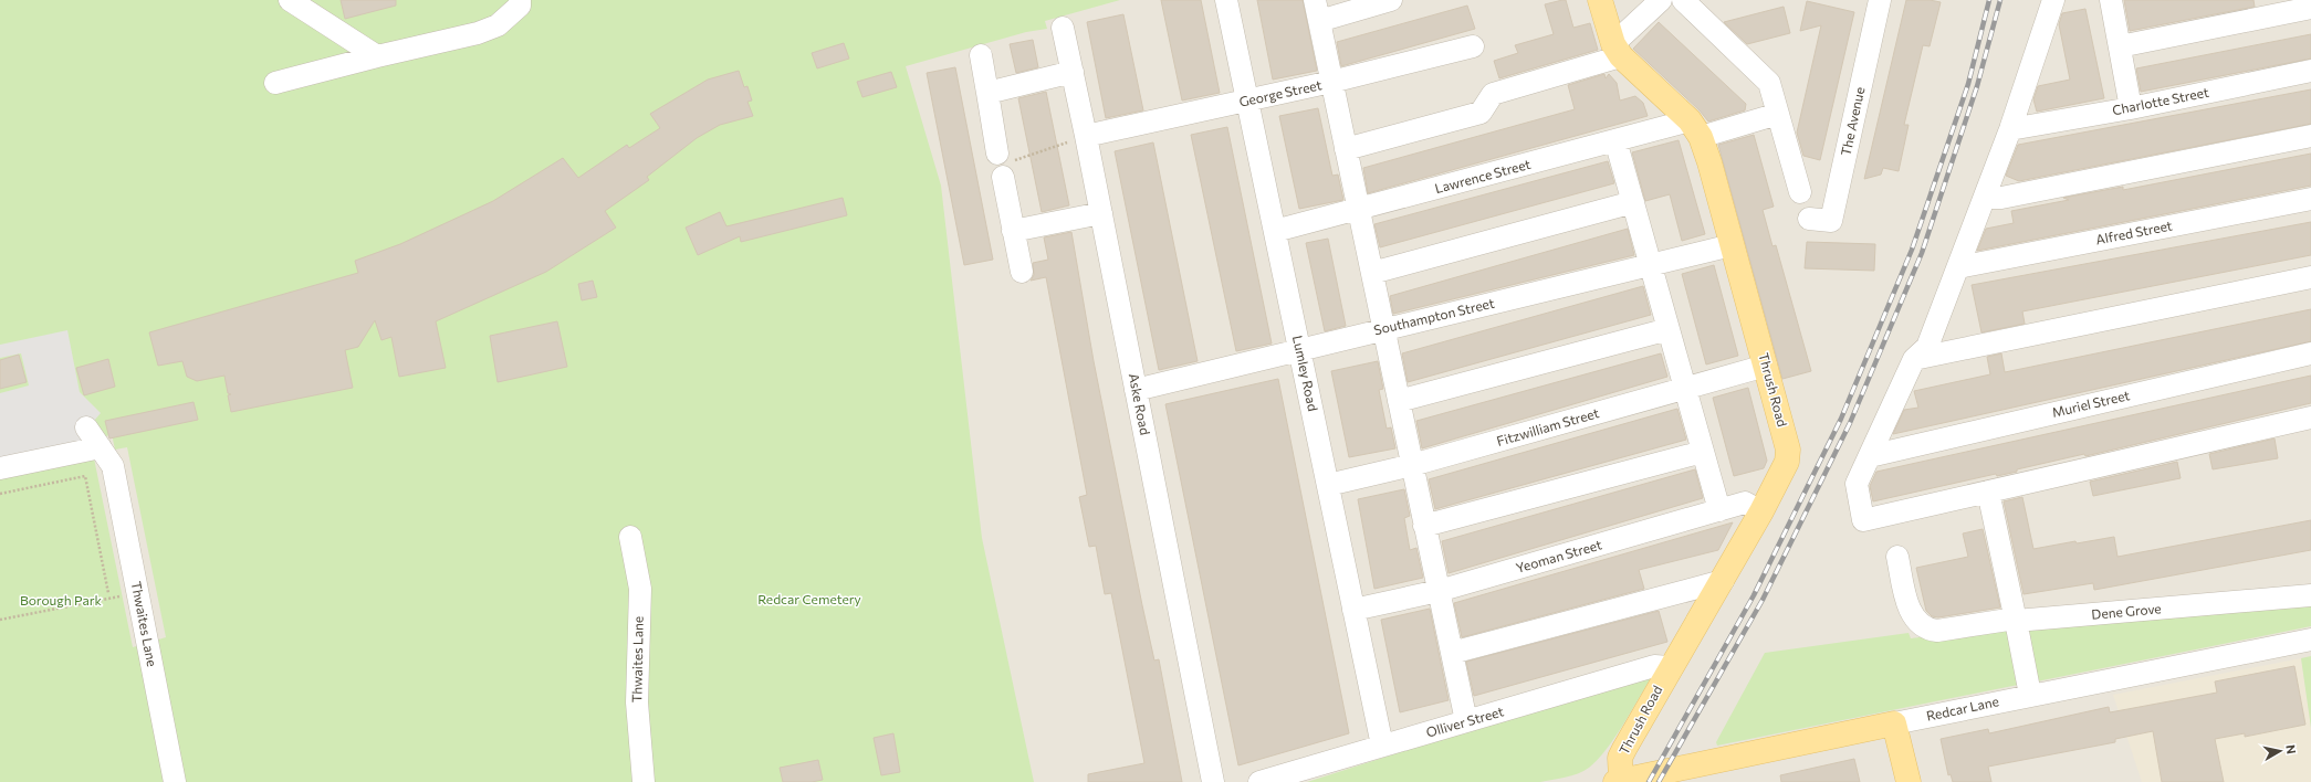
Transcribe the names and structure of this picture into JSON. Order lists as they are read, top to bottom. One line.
{"streets":{"main road":["Thrush Road","Redcar Lane"],"street":["George Street","Charlotte Street","The Avenue","Lawrence Street","Alfred Street","Southampton Street","Lumley Road","Aske Road","Muriel Street","Fitzwilliam Street","Yeoman Street","Dene Grove","Thwaites Lane","Olliver Street"]},"crossings":[["George Street","Lumley Road"],["George Street","Aske Road"],["Lawrence Street","Lumley Road"],["Lawrence Street","Thrush Road"],["Southampton Street","Lumley Road"],["Southampton Street","Thrush Road"],["Southampton Street","Aske Road"],["Lumley Road","Fitzwilliam Street"],["Lumley Road","Yeoman Street"],["Lumley Road","Olliver Street"],["Thrush Road","Fitzwilliam Street"],["Thrush Road","Yeoman Street"],["Thrush Road","Redcar Lane"],["Thrush Road","Olliver Street"]],"parks":["Redcar Cemetery","Borough Park"],"north":"right"}
